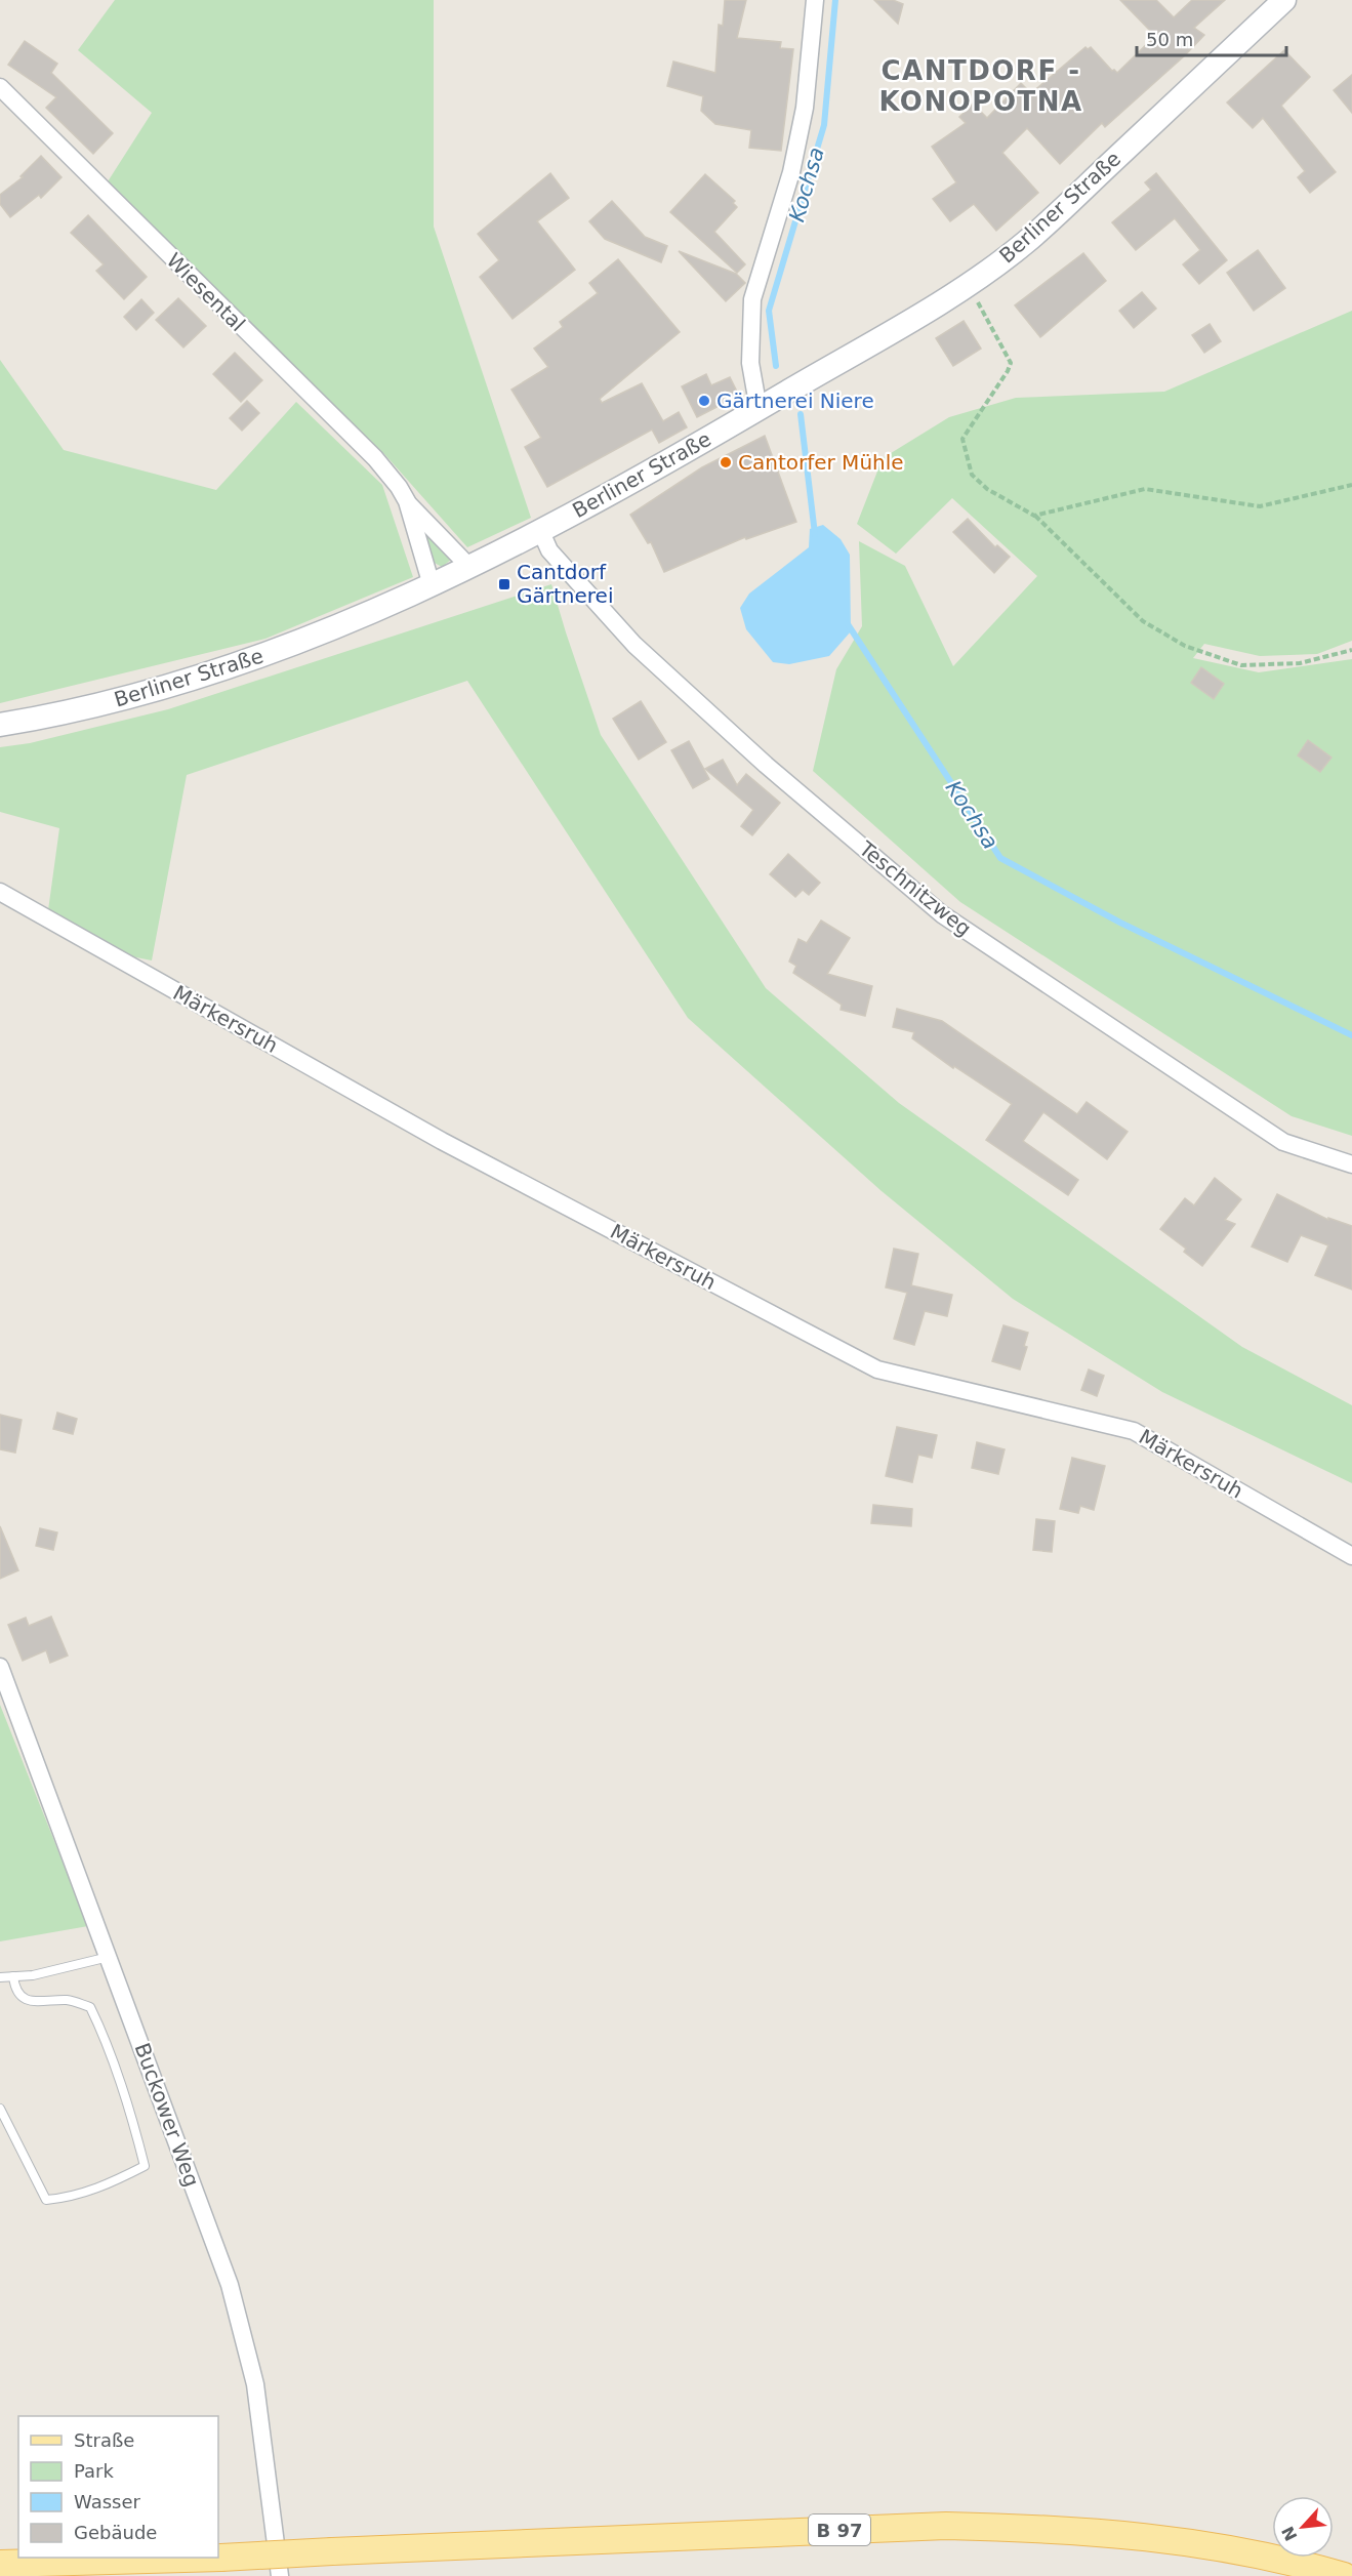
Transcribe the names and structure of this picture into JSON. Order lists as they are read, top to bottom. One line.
{"streets":{"main road":["Berliner Straße","B 97"],"street":["Wiesental","Teschnitzweg","Märkersruh","Buckower Weg"]},"crossings":[["Berliner Straße","Wiesental"],["Berliner Straße","Teschnitzweg"]],"districts":["CANTDORF - KONOPOTNA"],"water":["Kochsa"],"places":{"other":["Gärtnerei Niere","Cantorfer Mühle"],"transit":["Cantdorf Gärtnerei"]},"legend":["Straße","Park","Wasser","Gebäude"],"scale_bar":"50 m","north":"bottom left"}
